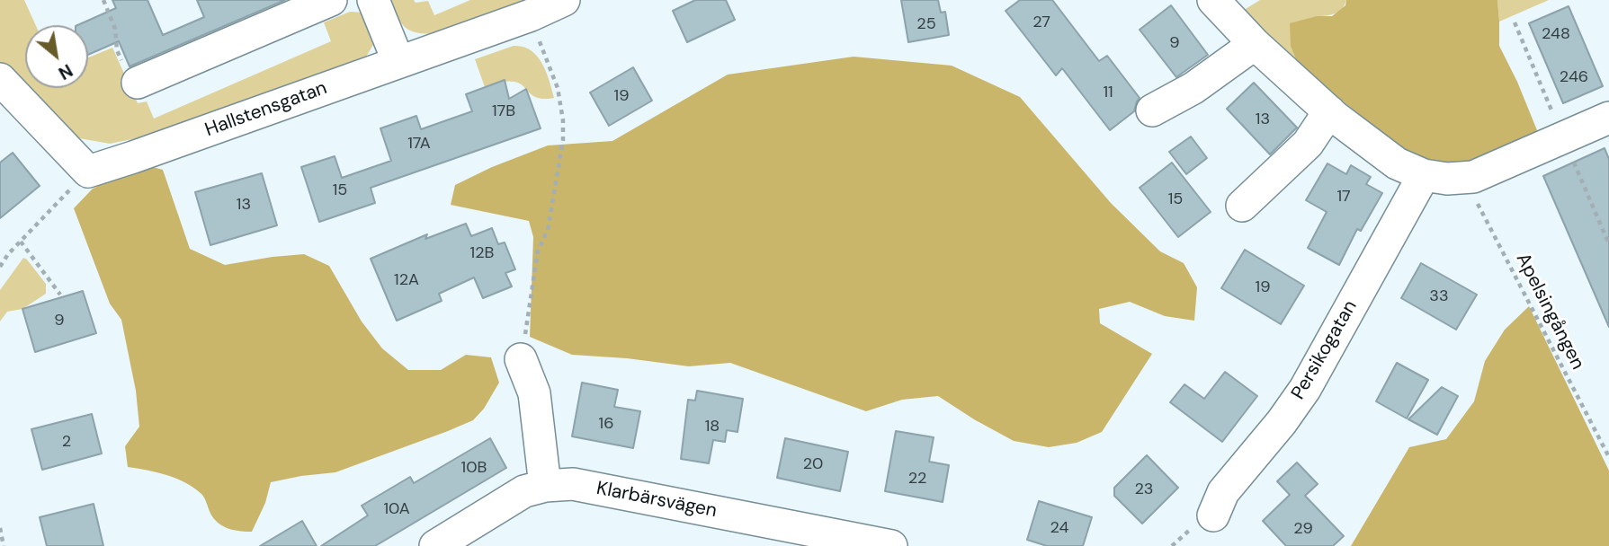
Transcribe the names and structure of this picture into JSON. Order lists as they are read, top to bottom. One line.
{"streets":{"street":["Hallstensgatan","Persikogatan","Klarbärsvägen"],"path":["Apelsingången"]},"house_numbers":["27","25","248","9","246","11","19","17B","13","17A","15","17","15","13","12B","12A","19","33","9","16","18","2","20","10B","22","23","10A","24","29"],"north":"bottom right"}
